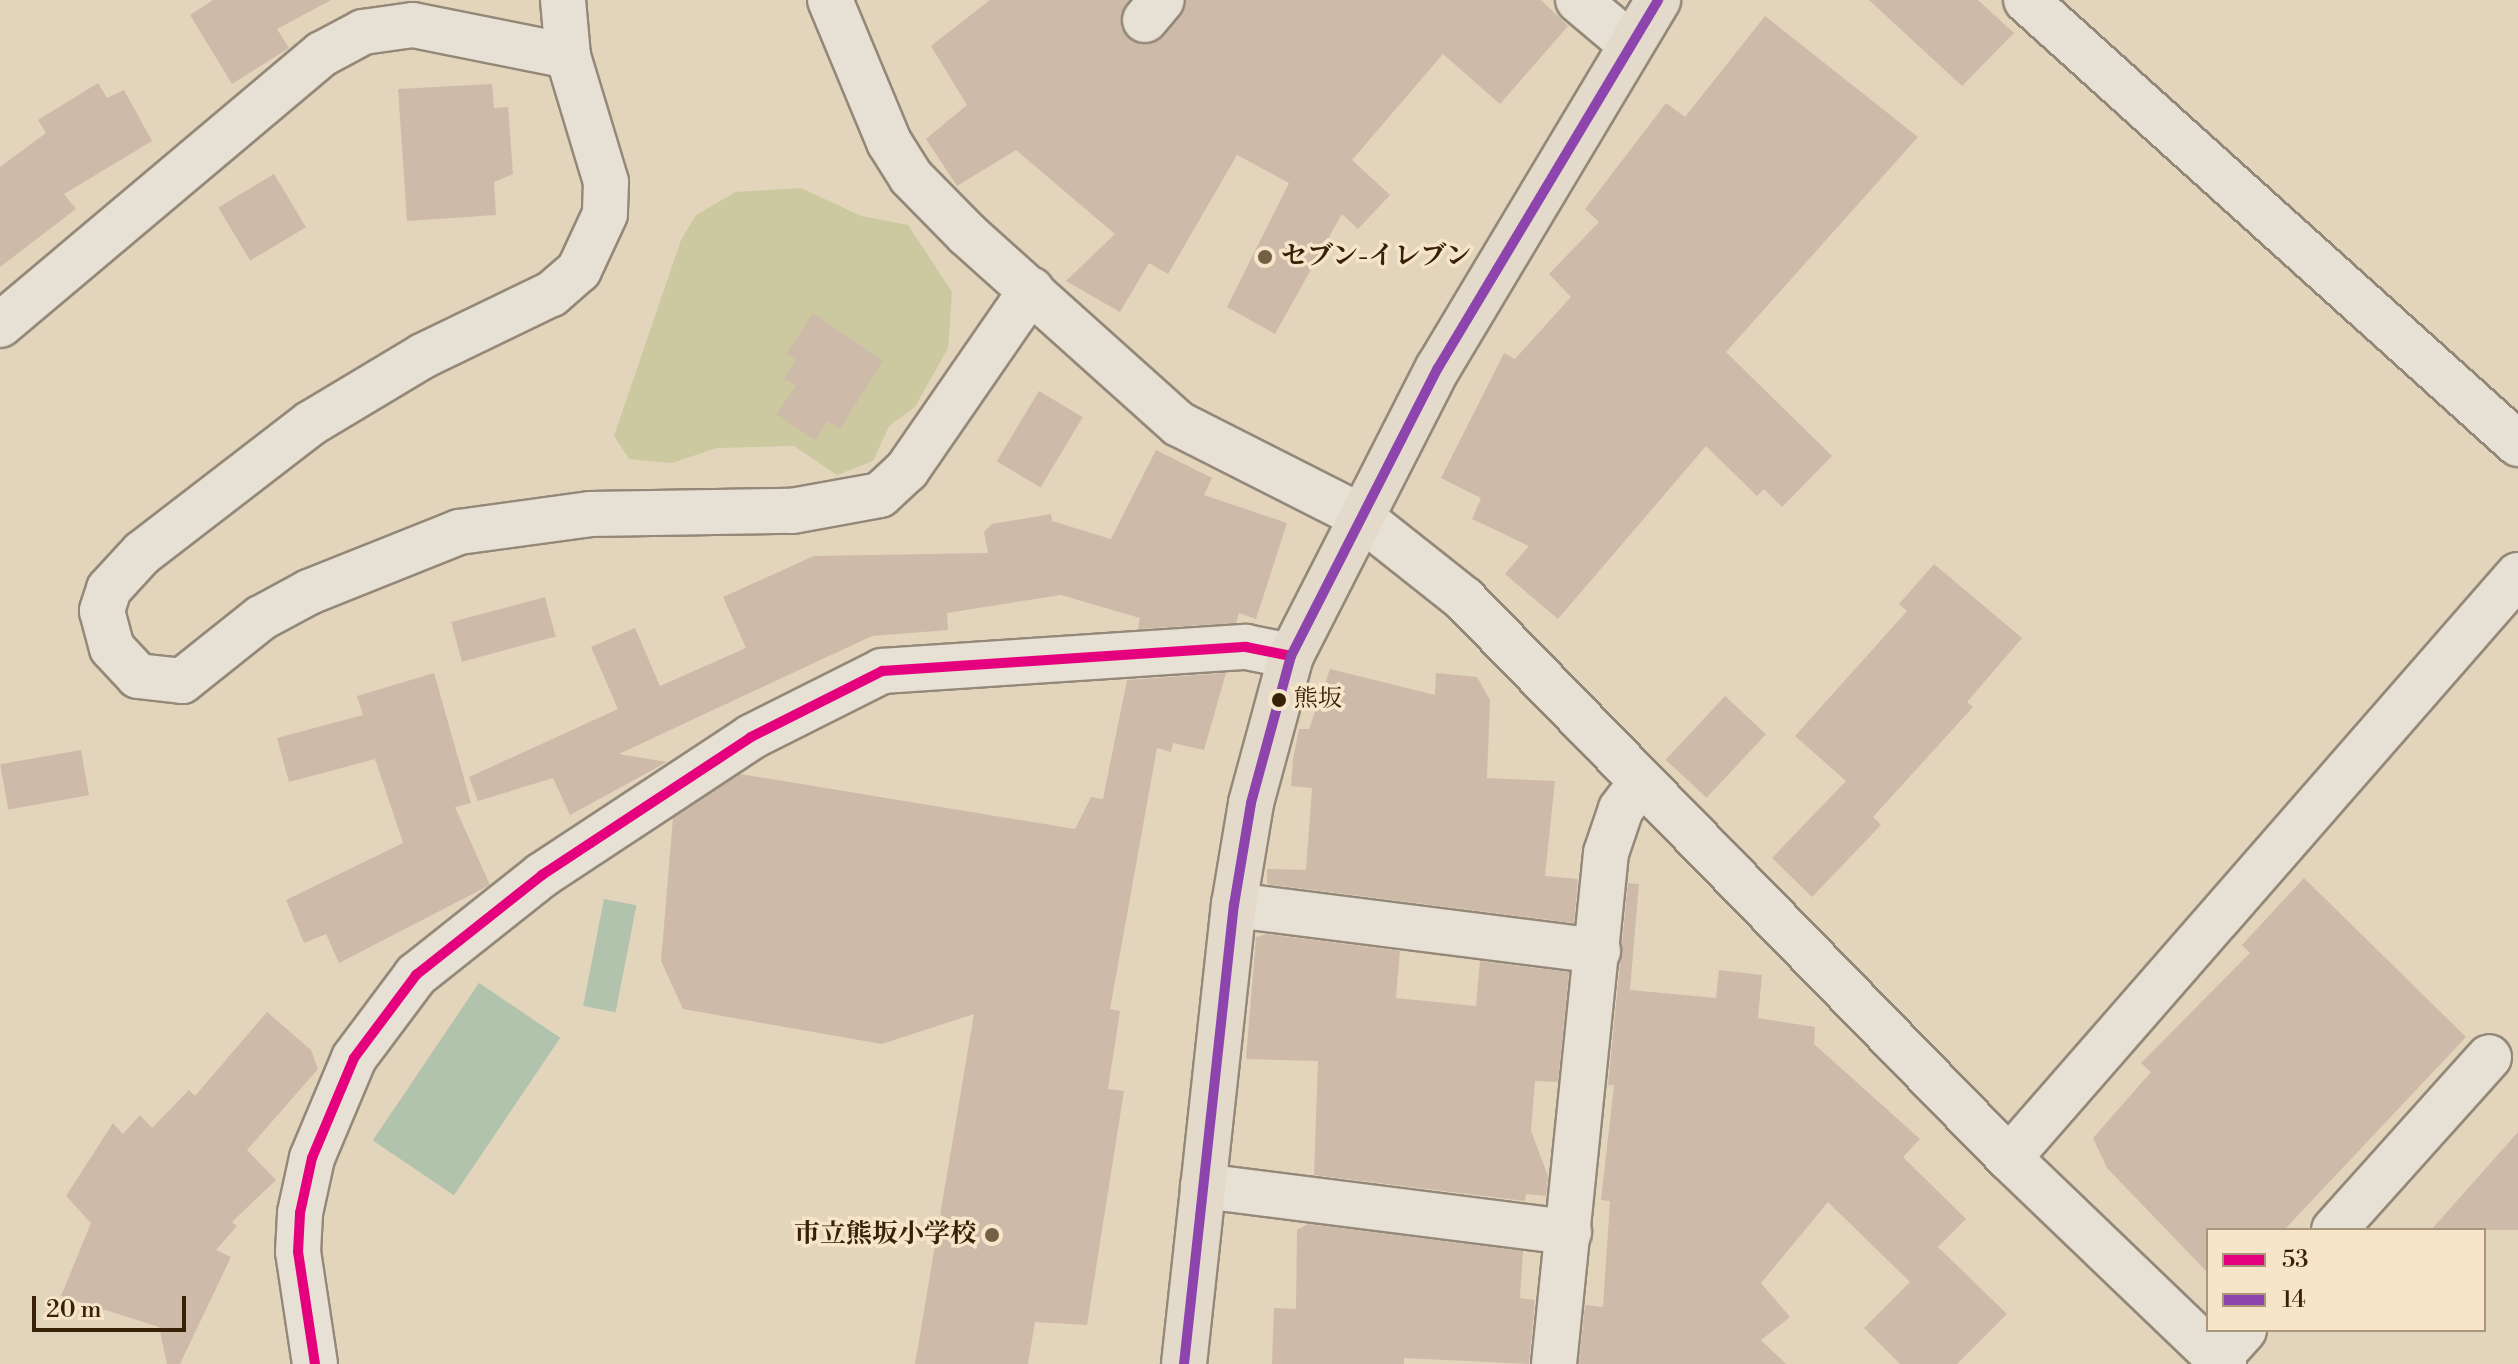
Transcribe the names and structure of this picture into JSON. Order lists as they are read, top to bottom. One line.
{"places":["セブン-イレブン","熊坂","市立熊坂小学校"],"lines":["transit line 14","transit line 53"],"legend":["53","14"],"scale_bar":"20 m"}
